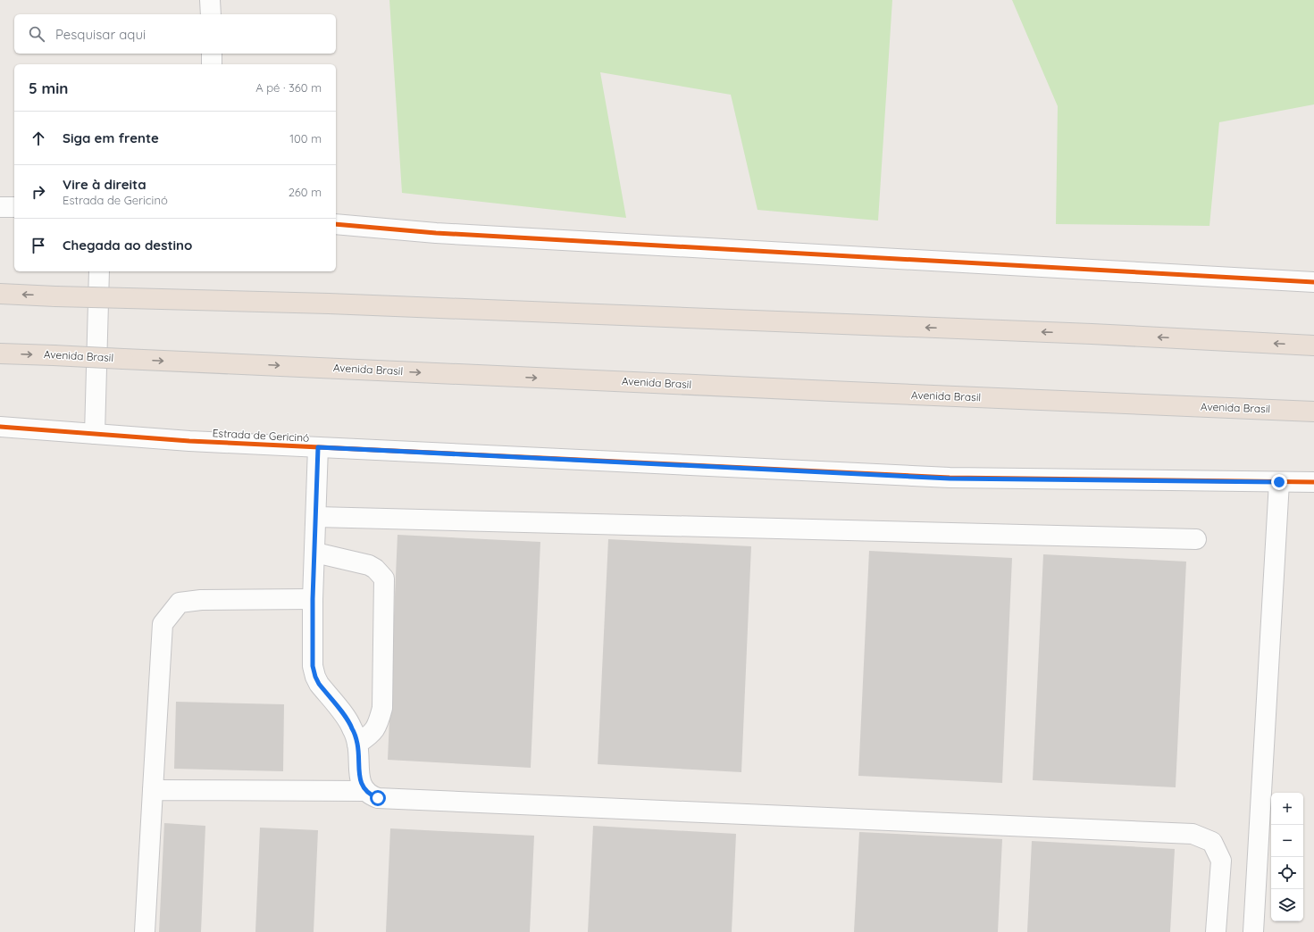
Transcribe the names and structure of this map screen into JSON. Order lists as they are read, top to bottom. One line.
{"streets":{"highway":["Avenida Brasil"],"street":["Estrada de Gericinó"]},"page":{"search":"Pesquisar aqui","heading":["5 min","A pé · 360 m"],"list":[["Siga em frente","100 m"],["Vire à direita","Estrada de Gericinó","260 m"],"Chegada ao destino"],"map_buttons":["+","−"]}}
